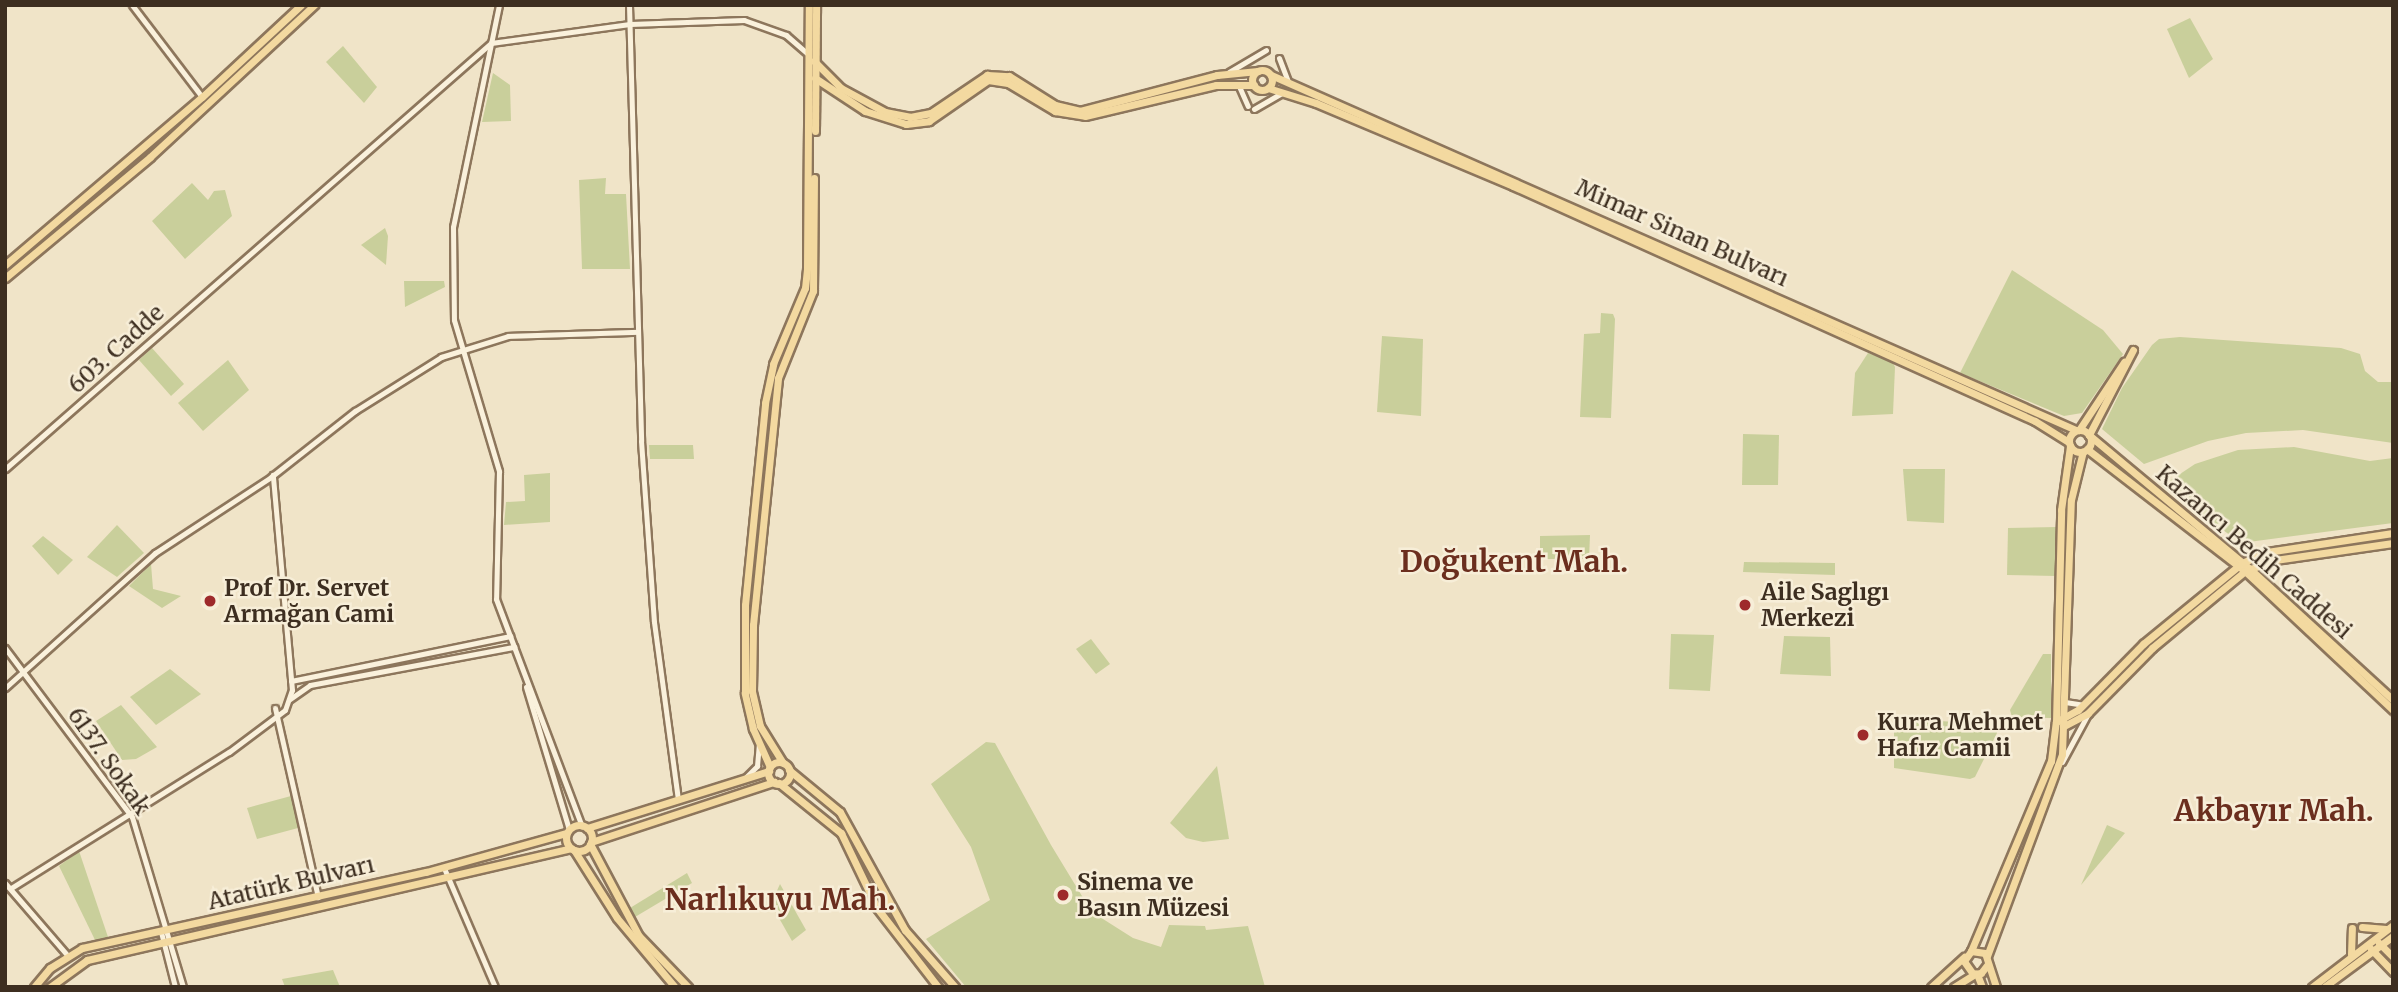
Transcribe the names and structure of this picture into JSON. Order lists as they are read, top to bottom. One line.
{"streets":{"main road":["Mimar Sinan Bulvarı","Kazancı Bedih Caddesi","Atatürk Bulvarı"],"street":["603. Cadde","6137. Sokak"]},"crossings":[["Mimar Sinan Bulvarı","Kazancı Bedih Caddesi"],["6137. Sokak","Atatürk Bulvarı"]],"districts":["Doğukent Mah.","Akbayır Mah.","Narlıkuyu Mah."],"places":["Prof Dr. Servet Armağan Cami","Aile Saglıgı Merkezi","Kurra Mehmet Hafız Camii","Sinema ve Basın Müzesi"]}
